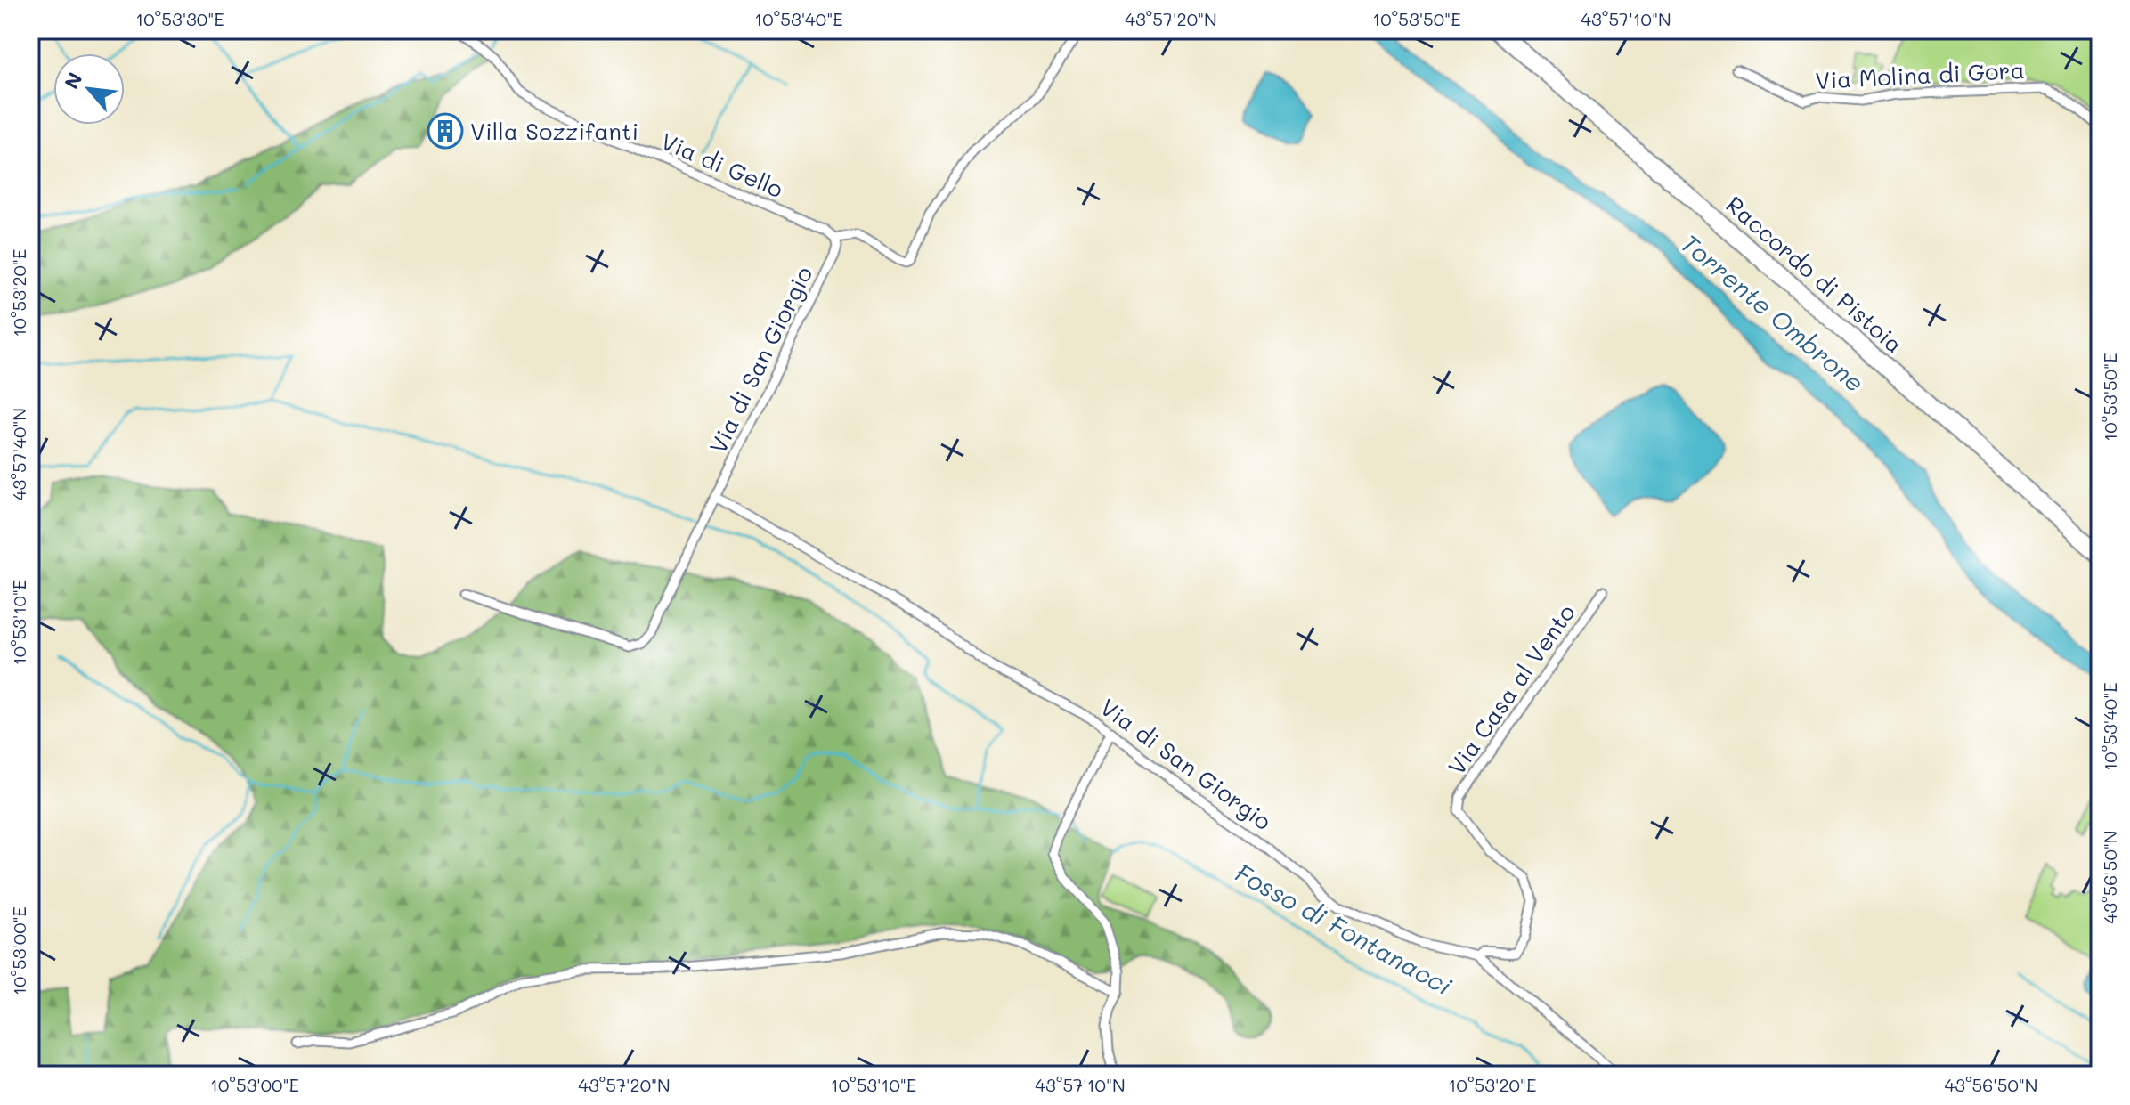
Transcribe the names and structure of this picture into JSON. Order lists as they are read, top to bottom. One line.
{"streets":{"highway":["Raccordo di Pistoia"],"street":["Via Molina di Gora","Via di Gello","Via di San Giorgio","Via Casa al Vento"]},"crossings":[["Via di Gello","Via di San Giorgio"],["Via di San Giorgio","Via Casa al Vento"]],"water":["Torrente Ombrone","Fosso di Fontanacci"],"places":{"building":["Villa Sozzifanti"]},"north":"top left","coordinates":["10°53'30\"E","10°53'40\"E","43°57'20\"N","10°53'50\"E","43°57'10\"N","10°53'20\"E","43°57'40\"N","10°53'10\"E","43°56'50\"N","10°53'00\"E"]}
